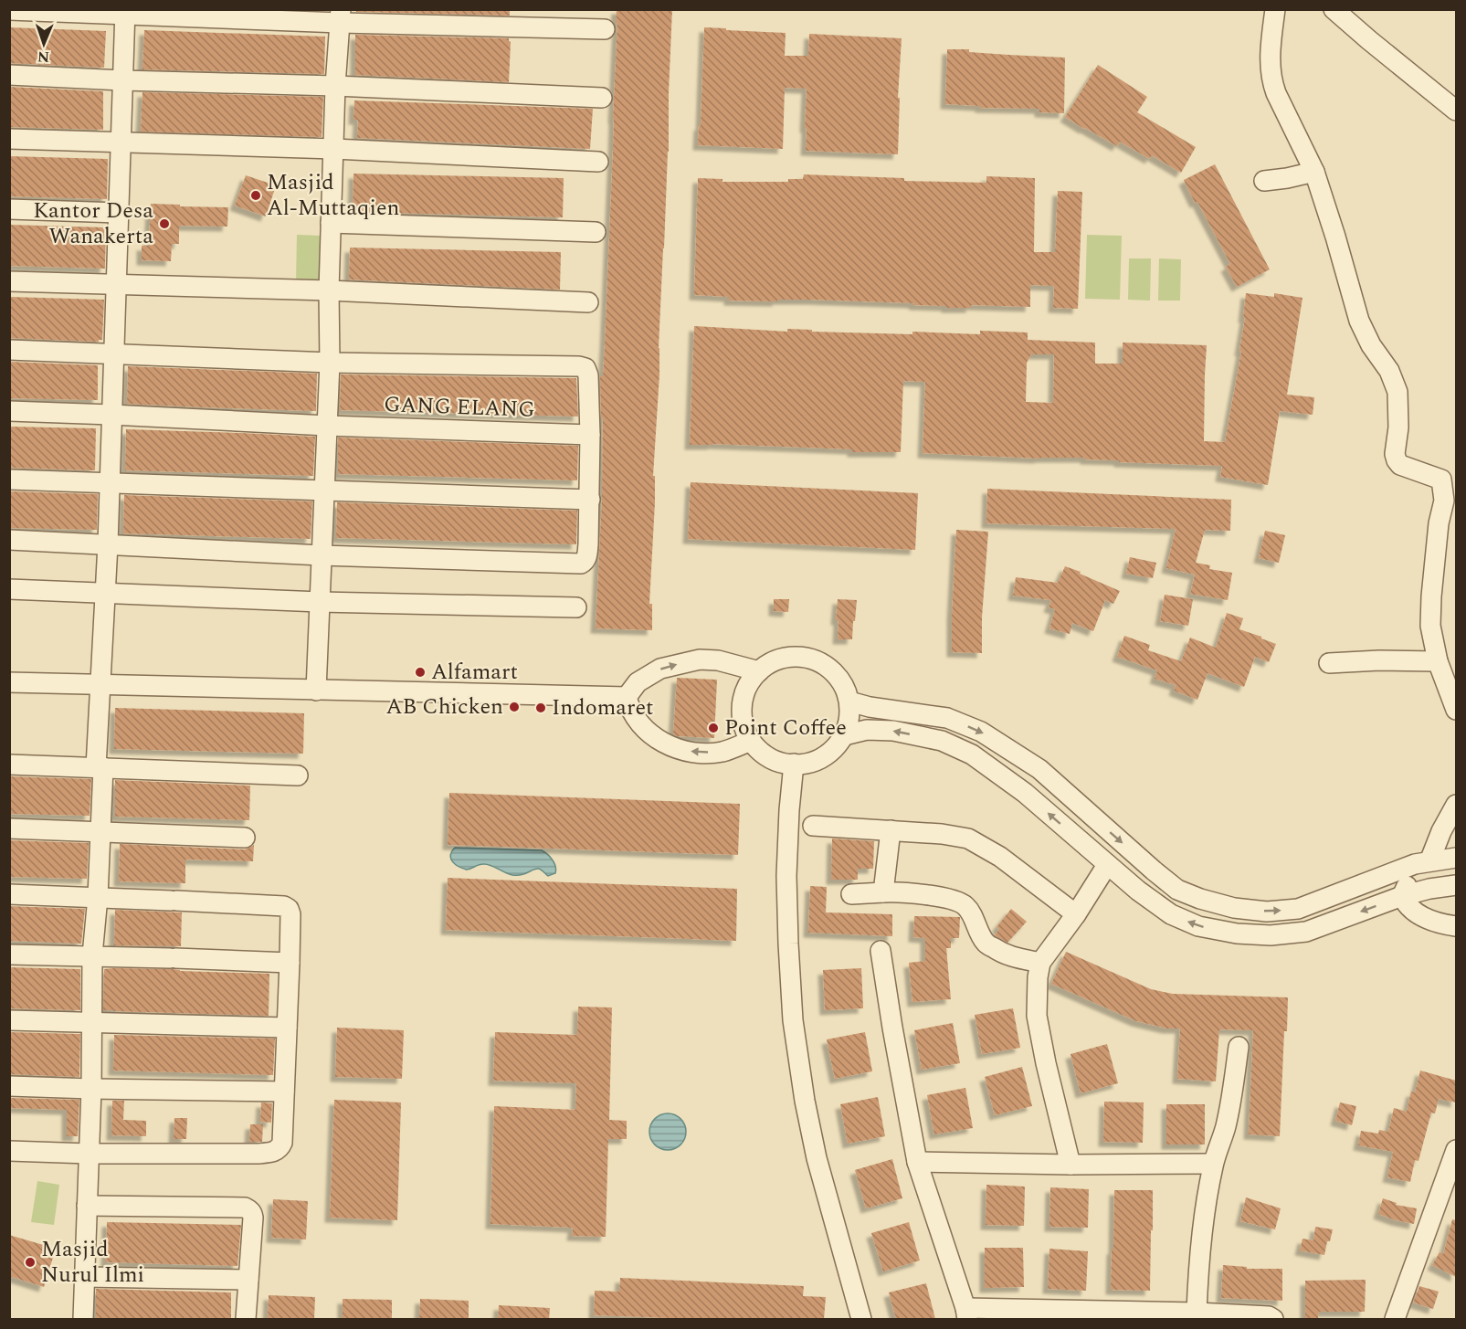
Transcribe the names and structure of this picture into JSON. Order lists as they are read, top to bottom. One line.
{"streets":{"street":["GANG ELANG"]},"places":["Masjid Al-Muttaqien","Kantor Desa Wanakerta","Alfamart","AB Chicken","Indomaret","Point Coffee","Masjid Nurul Ilmi"],"north":"bottom"}
